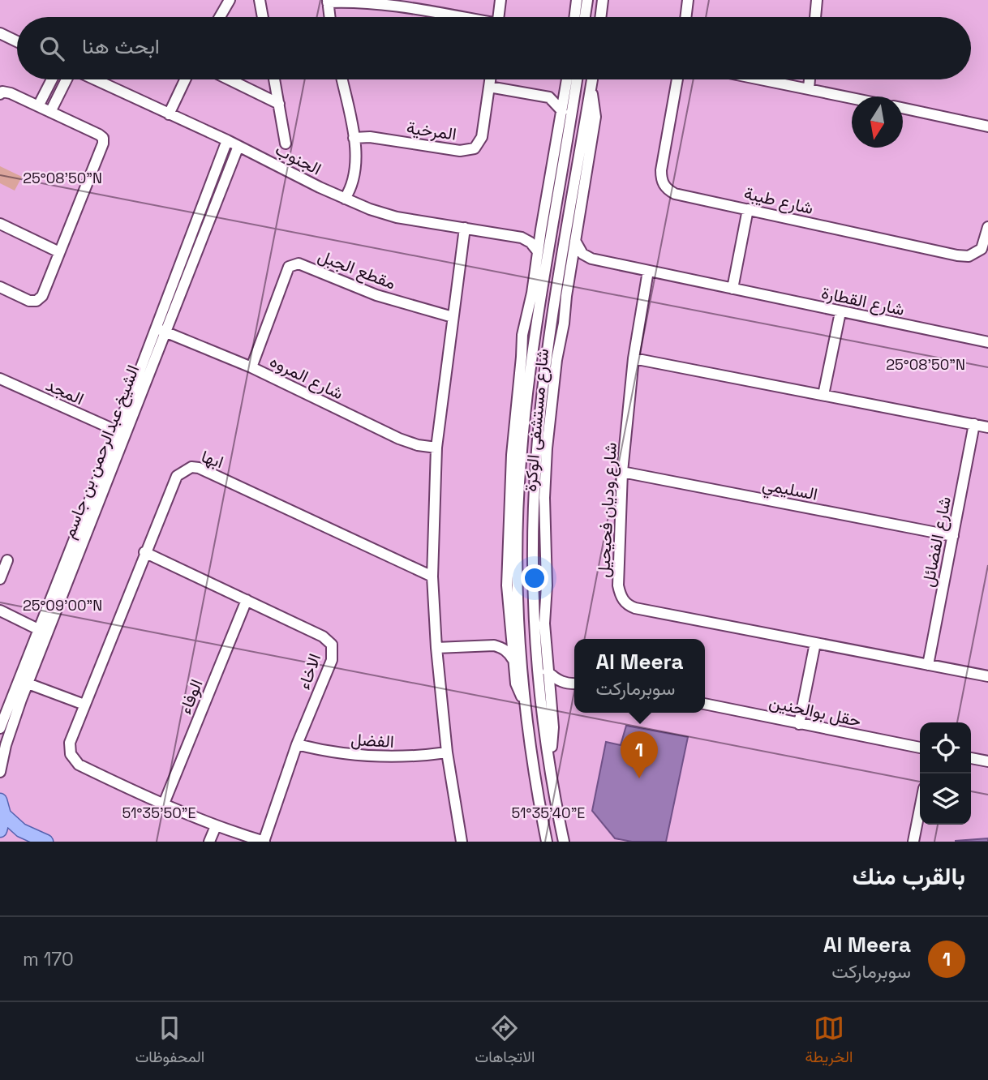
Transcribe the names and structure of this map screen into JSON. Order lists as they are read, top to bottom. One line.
{"streets":{"street":["المرخية","الجنوب","شارع طيبة","مقطع الجبل","شارع القطارة","شارع المروه","المجد","شارع مستشفى الوكرة","الشيخ عبدالرحمن بن جاسم","ابها","السليمي","شارع وديان فحيحيل","شارع الفضائل","الاخاء","الوفاء","حقل بوالحنين","الفضل"]},"crossings":[["الجنوب","الشيخ عبدالرحمن بن جاسم"],["مقطع الجبل","شارع المروه"],["شارع القطارة","شارع وديان فحيحيل"],["شارع المروه","الشيخ عبدالرحمن بن جاسم"],["المجد","الشيخ عبدالرحمن بن جاسم"],["ابها","الاخاء"],["ابها","الوفاء"],["السليمي","شارع وديان فحيحيل"],["السليمي","شارع الفضائل"],["شارع وديان فحيحيل","شارع الفضائل"],["الاخاء","الوفاء"],["الاخاء","الفضل"]],"north":"bottom","page":{"search":"ابحث هنا","popup":["Al Meera","سوبرماركت"],"pins":"1","heading":"بالقرب منك","list":[{"mark":"1","name":"Al Meera","note":"سوبرماركت","value":"170 m"}],"nav":["الخريطة","الاتجاهات","المحفوظات"]},"coordinates":["25°08'50\"N","25°09'00\"N","51°35'50\"E","51°35'40\"E"]}
